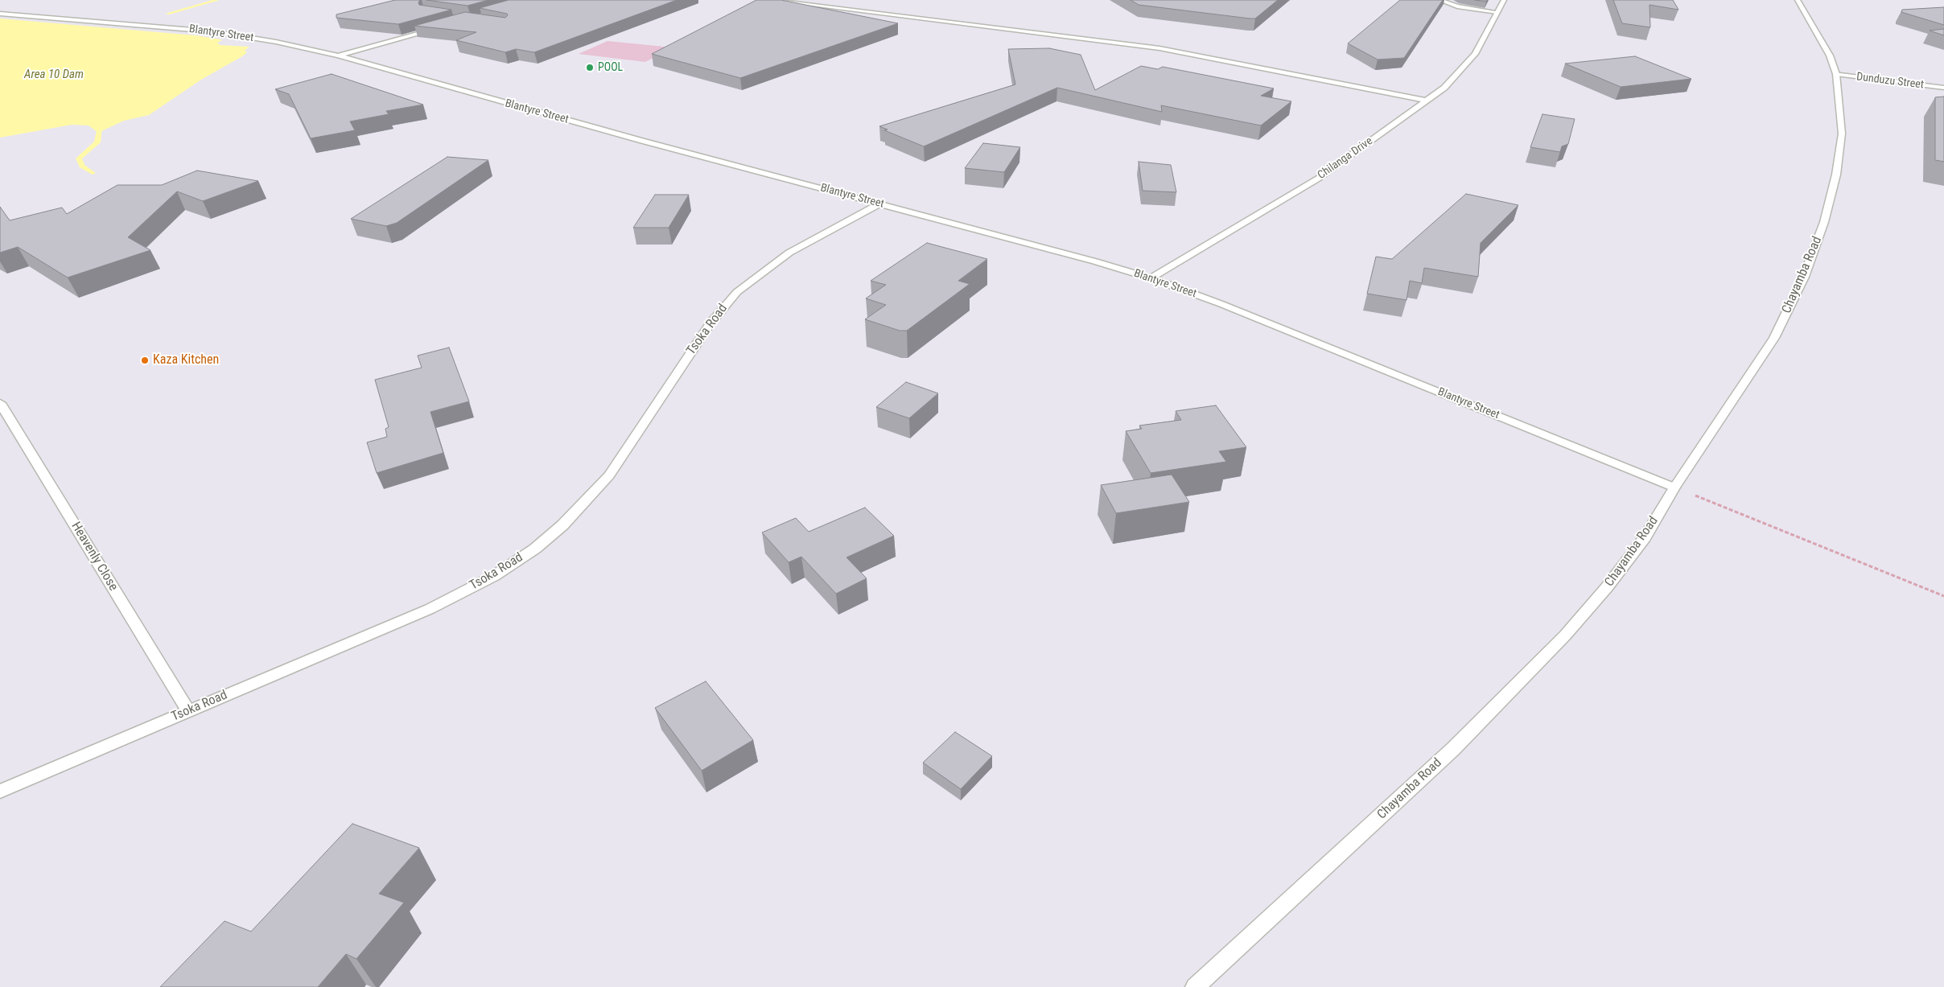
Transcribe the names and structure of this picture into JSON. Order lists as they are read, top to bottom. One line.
{"streets":{"street":["Blantyre Street","Dunduzu Street","Chilanga Drive","Chayamba Road","Tsoka Road","Heavenly Close"]},"crossings":[["Blantyre Street","Chilanga Drive"],["Blantyre Street","Chayamba Road"],["Blantyre Street","Tsoka Road"],["Dunduzu Street","Chayamba Road"],["Tsoka Road","Heavenly Close"]],"water":["Area 10 Dam"],"places":["POOL","Kaza Kitchen"]}
